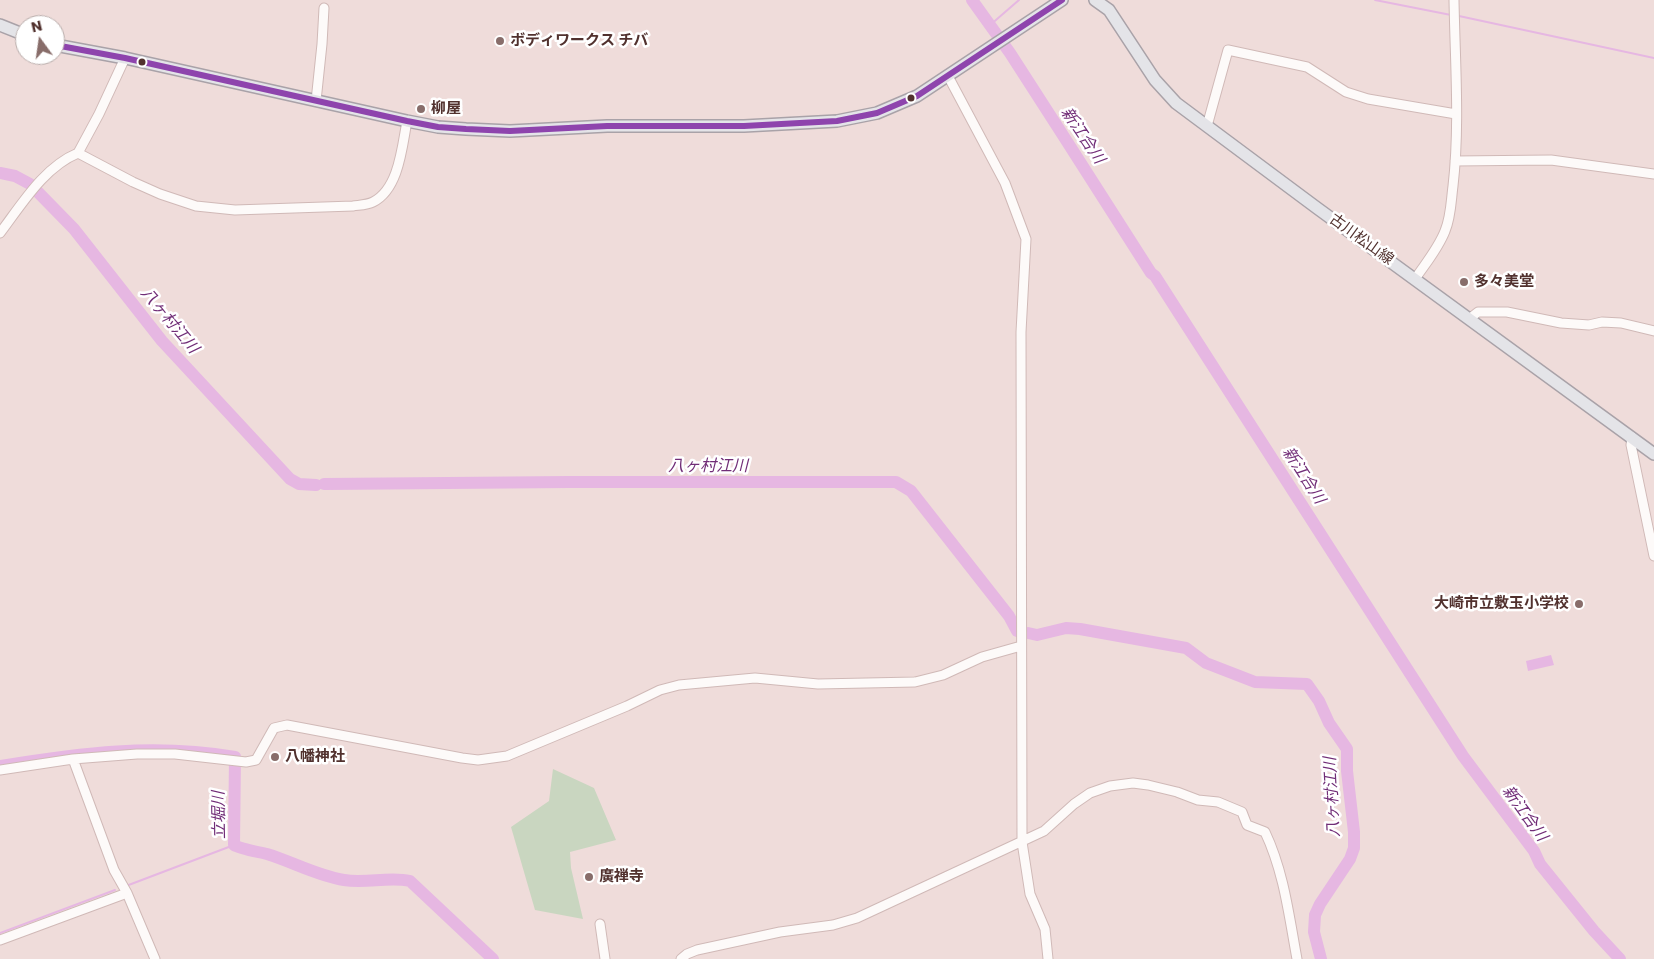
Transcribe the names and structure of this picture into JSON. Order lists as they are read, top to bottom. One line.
{"streets":{"main road":["古川松山線"]},"water":["新江合川","八ヶ村江川","立堀川"],"places":["ボディワークス チバ","柳屋","多々美堂","大崎市立敷玉小学校","八幡神社","廣禅寺"],"north":"top"}
